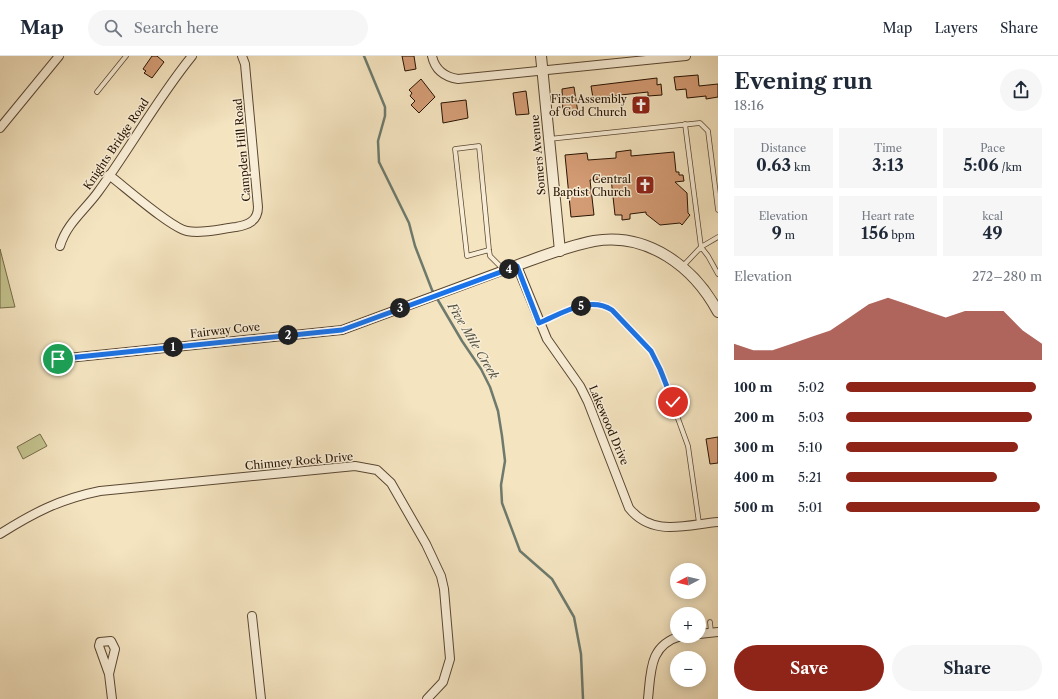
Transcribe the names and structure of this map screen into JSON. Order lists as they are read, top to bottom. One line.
{"streets":{"street":["Knights Bridge Road","Campden Hill Road","Somers Avenue","Fairway Cove","Lakewood Drive","Chimney Rock Drive"]},"crossings":[["Knights Bridge Road","Campden Hill Road"]],"water":["Five Mile Creek"],"places":{"church":["First Assembly of God Church","Central Baptist Church"]},"north":"left","page":{"header":"Map","search":"Search here","nav":["Map","Layers","Share"],"heading":["Evening run","18:16"],"stats":[["Distance","0.63 km"],["Time","3:13"],["Pace","5:06 /km"],["Elevation","9 m"],["Heart rate","156 bpm"],["kcal","49"]],"pins":["4","5","3","2","1"],"chart":["Elevation","272–280 m"],"list":[{"name":"100 m","note":"5:02"},{"name":"200 m","note":"5:03"},{"name":"300 m","note":"5:10"},{"name":"400 m","note":"5:21"},{"name":"500 m","note":"5:01"}],"map_buttons":["+","−"],"buttons":["Save","Share"]}}
